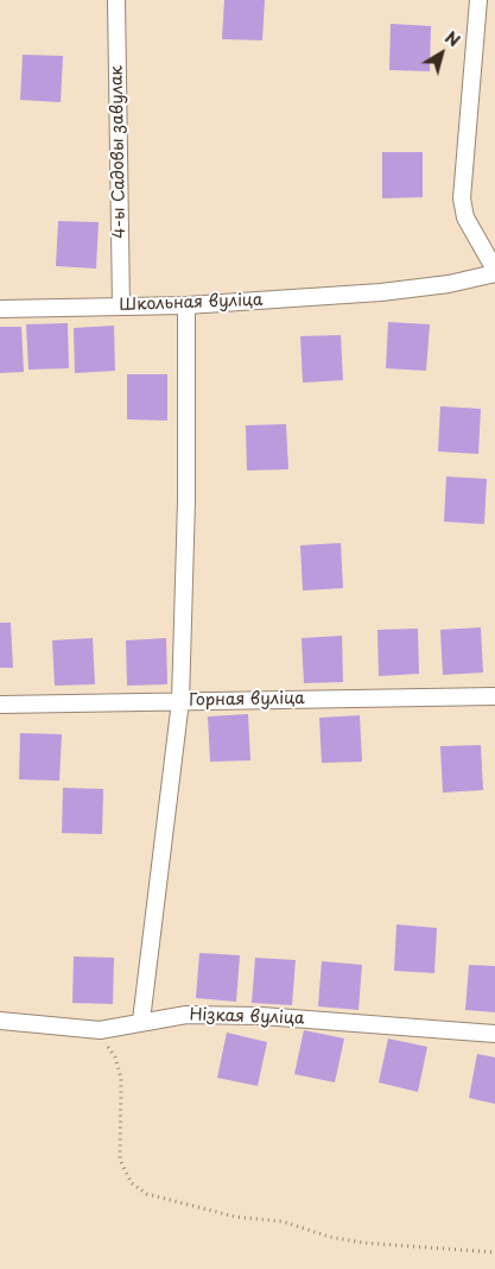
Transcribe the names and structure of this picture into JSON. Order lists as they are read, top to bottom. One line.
{"streets":{"street":["4-ы Садовы завулак","Школьная вуліца","Горная вуліца","Нізкая вуліца"]},"crossings":[["4-ы Садовы завулак","Школьная вуліца"]],"north":"top right"}
